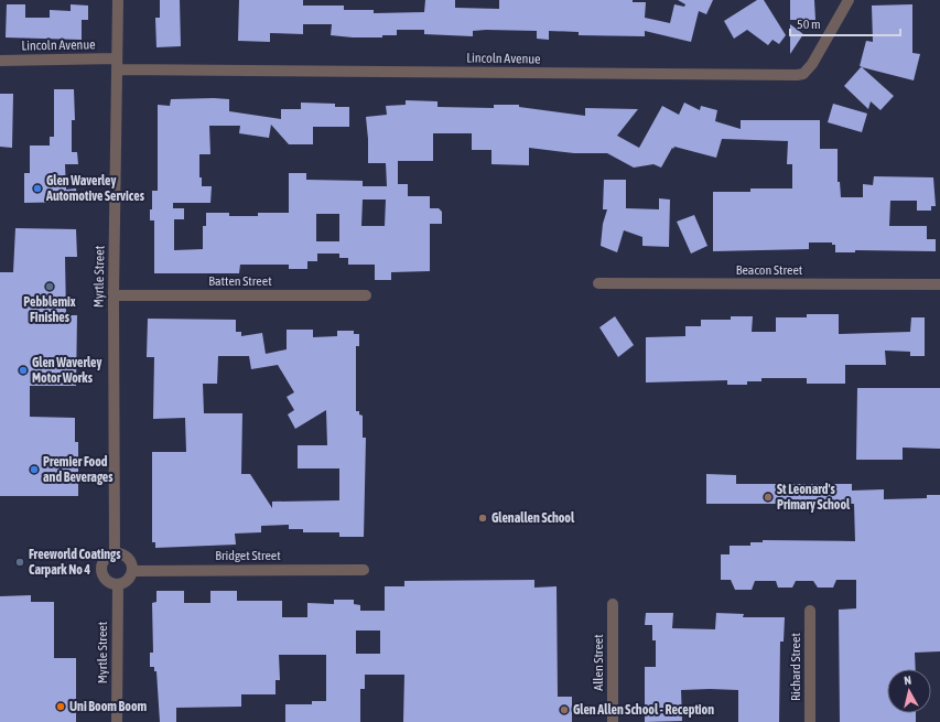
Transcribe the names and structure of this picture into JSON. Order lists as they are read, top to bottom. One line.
{"streets":{"street":["Lincoln Avenue","Beacon Street","Myrtle Street","Batten Street","Bridget Street","Allen Street","Richard Street"]},"crossings":[["Lincoln Avenue","Myrtle Street"],["Myrtle Street","Batten Street"],["Myrtle Street","Bridget Street"]],"places":["Glen Waverley Automotive Services","Pebblemix Finishes","Glen Waverley Motor Works","Premier Food and Beverages","St Leonard's Primary School","Glenallen School","Freeworld Coatings Carpark No 4","Uni Boom Boom","Glen Allen School - Reception"],"scale_bar":"50 m","north":"top"}
